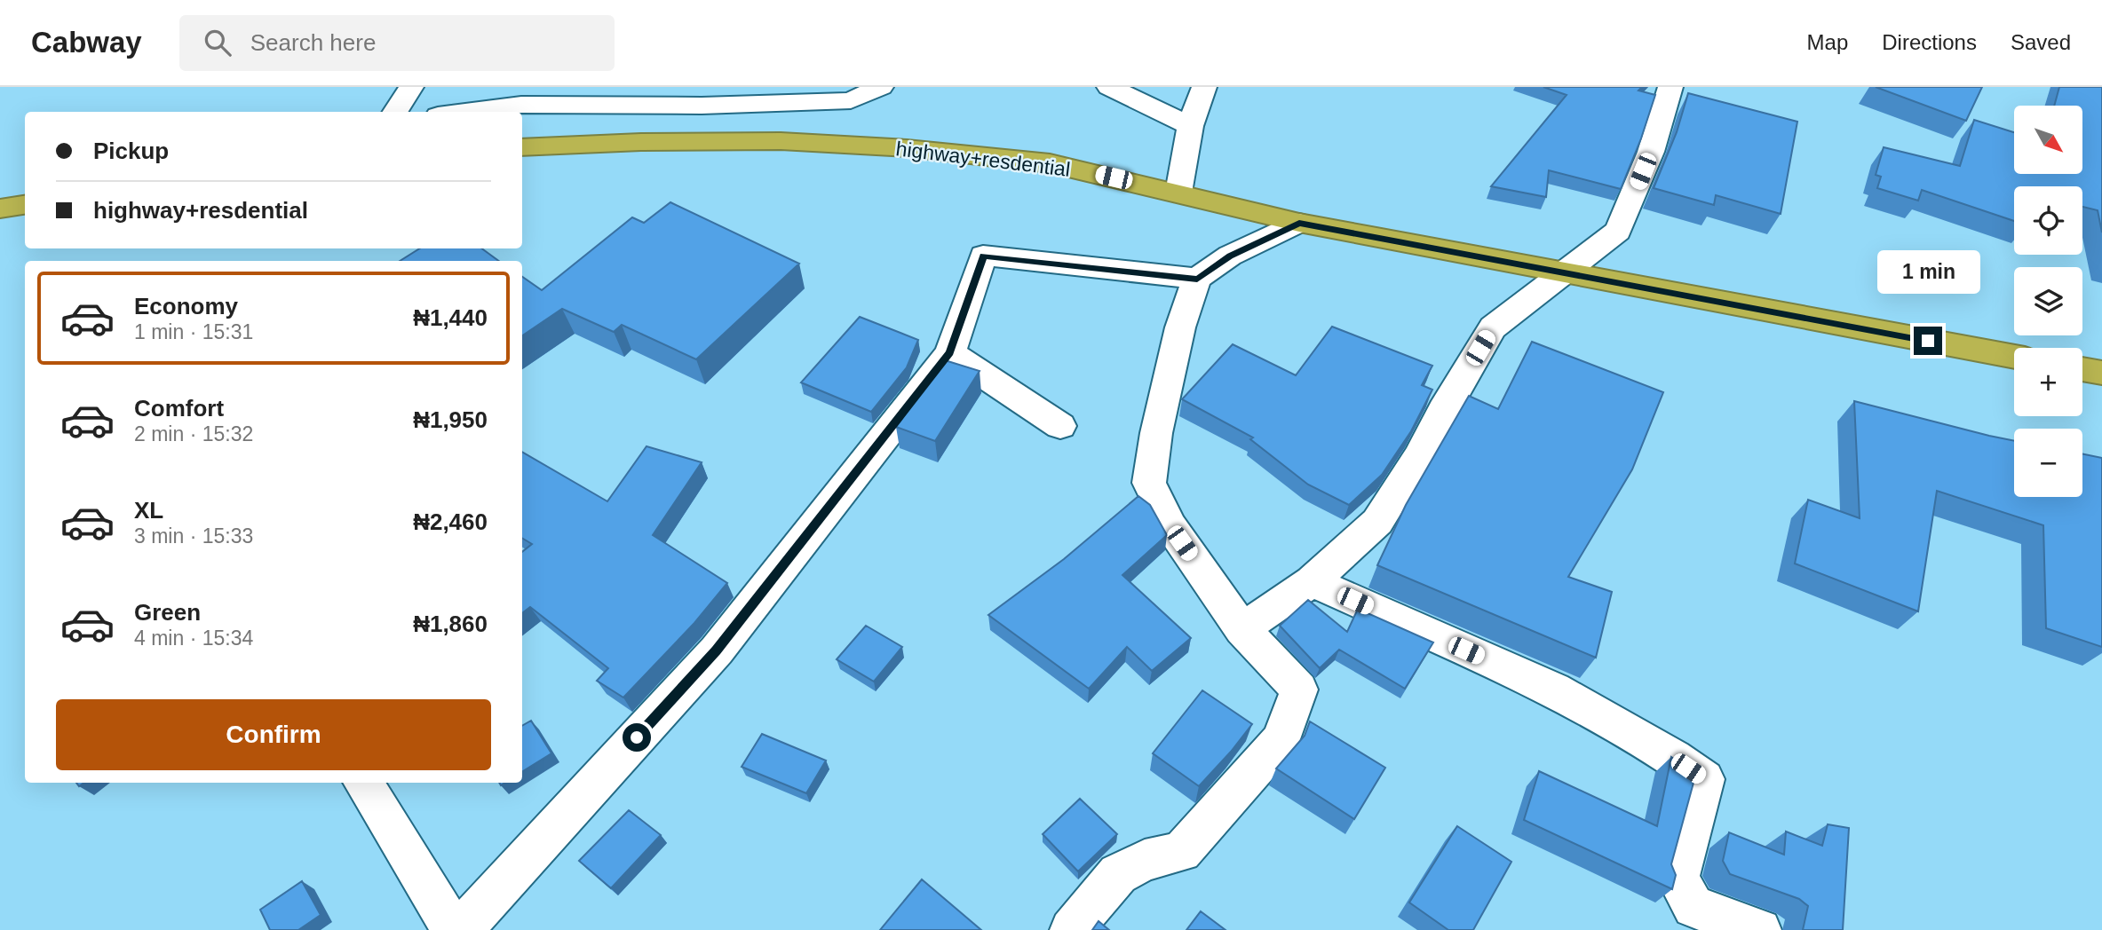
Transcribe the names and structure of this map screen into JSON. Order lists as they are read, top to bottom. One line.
{"streets":{"highway":["highway+resdential"]},"north":"bottom right","page":{"header":"Cabway","search":"Search here","nav":["Map","Directions","Saved"],"map_buttons":["+","−"],"banner":["Pickup","highway+resdential"],"bubble":"1 min","list":[{"name":"Economy","note":"1 min · 15:31","value":"₦1,440"},{"name":"Comfort","note":"2 min · 15:32","value":"₦1,950"},{"name":"XL","note":"3 min · 15:33","value":"₦2,460"},{"name":"Green","note":"4 min · 15:34","value":"₦1,860"}],"buttons":"Confirm"}}
